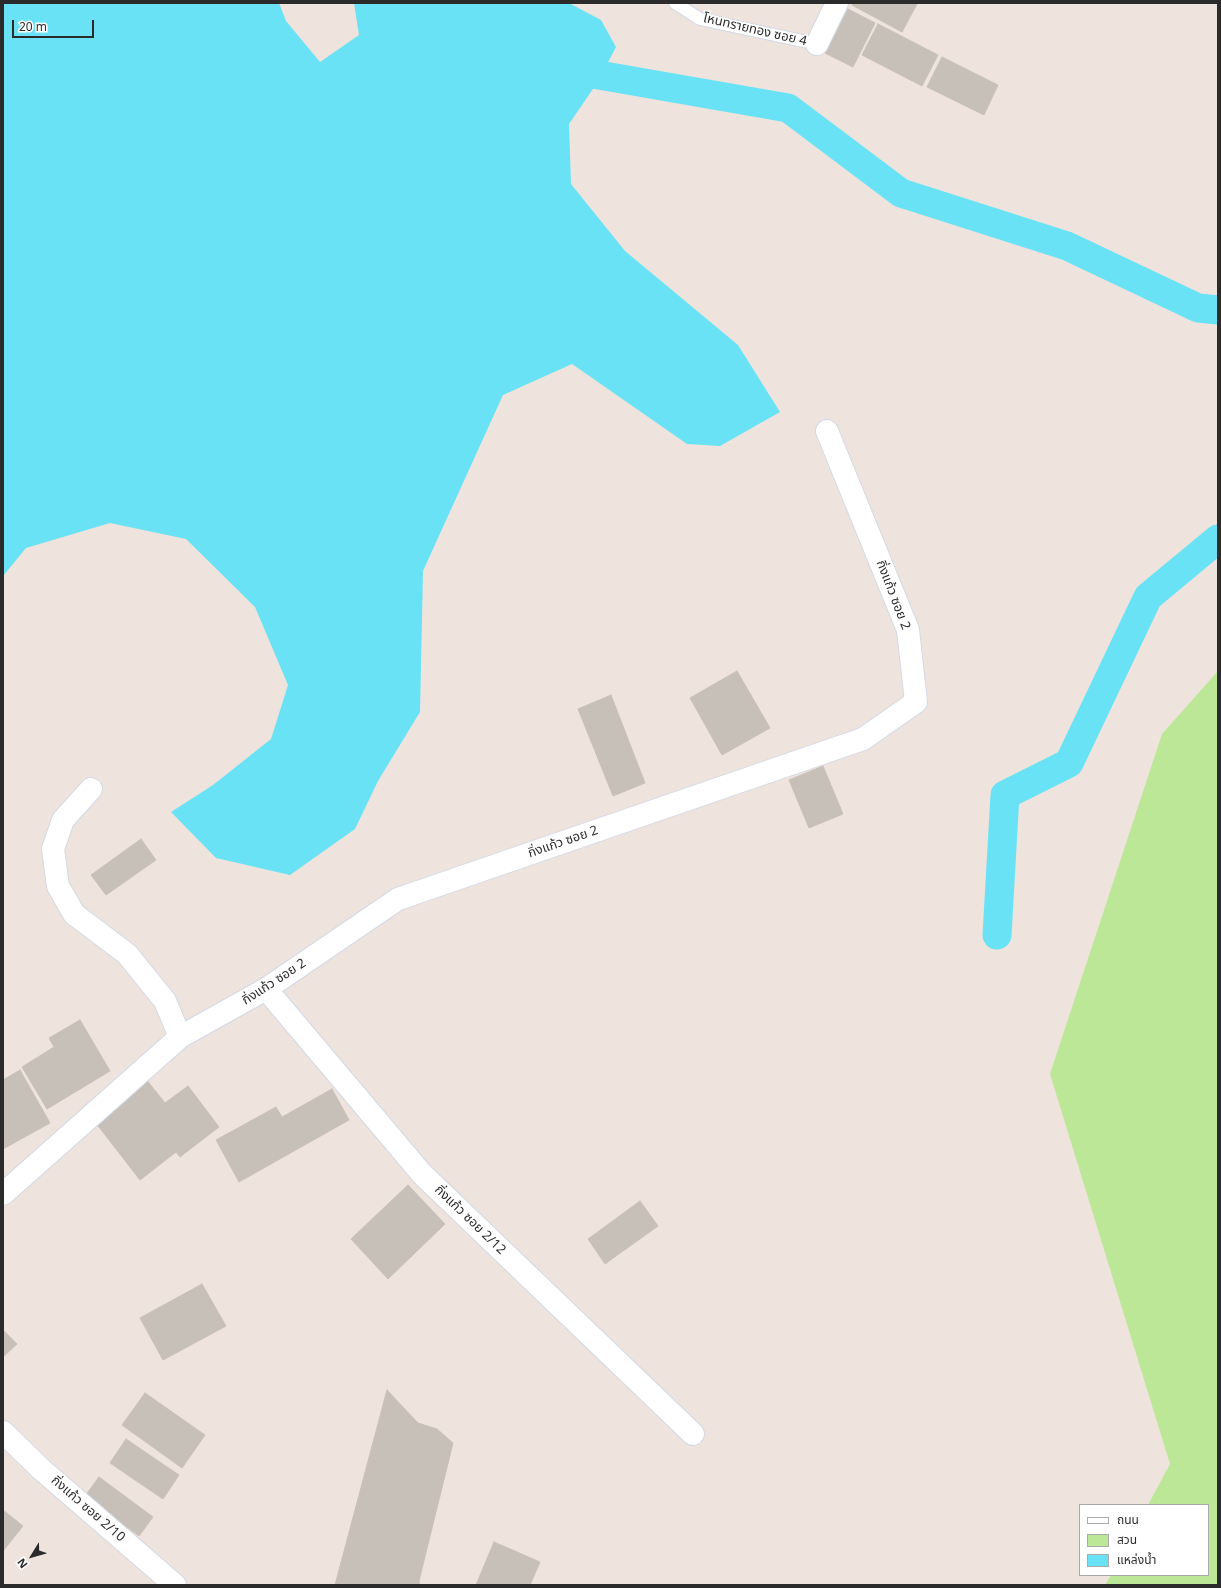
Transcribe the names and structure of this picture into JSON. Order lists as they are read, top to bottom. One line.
{"streets":{"street":["โหนทรายทอง ซอย 4","กิ่งแก้ว ซอย 2","กิ่งแก้ว ซอย 2/12","กิ่งแก้ว ซอย 2/10"]},"crossings":[["กิ่งแก้ว ซอย 2","กิ่งแก้ว ซอย 2/12"]],"legend":["ถนน","สวน","แหล่งน้ำ"],"scale_bar":"20 m","north":"bottom left"}
